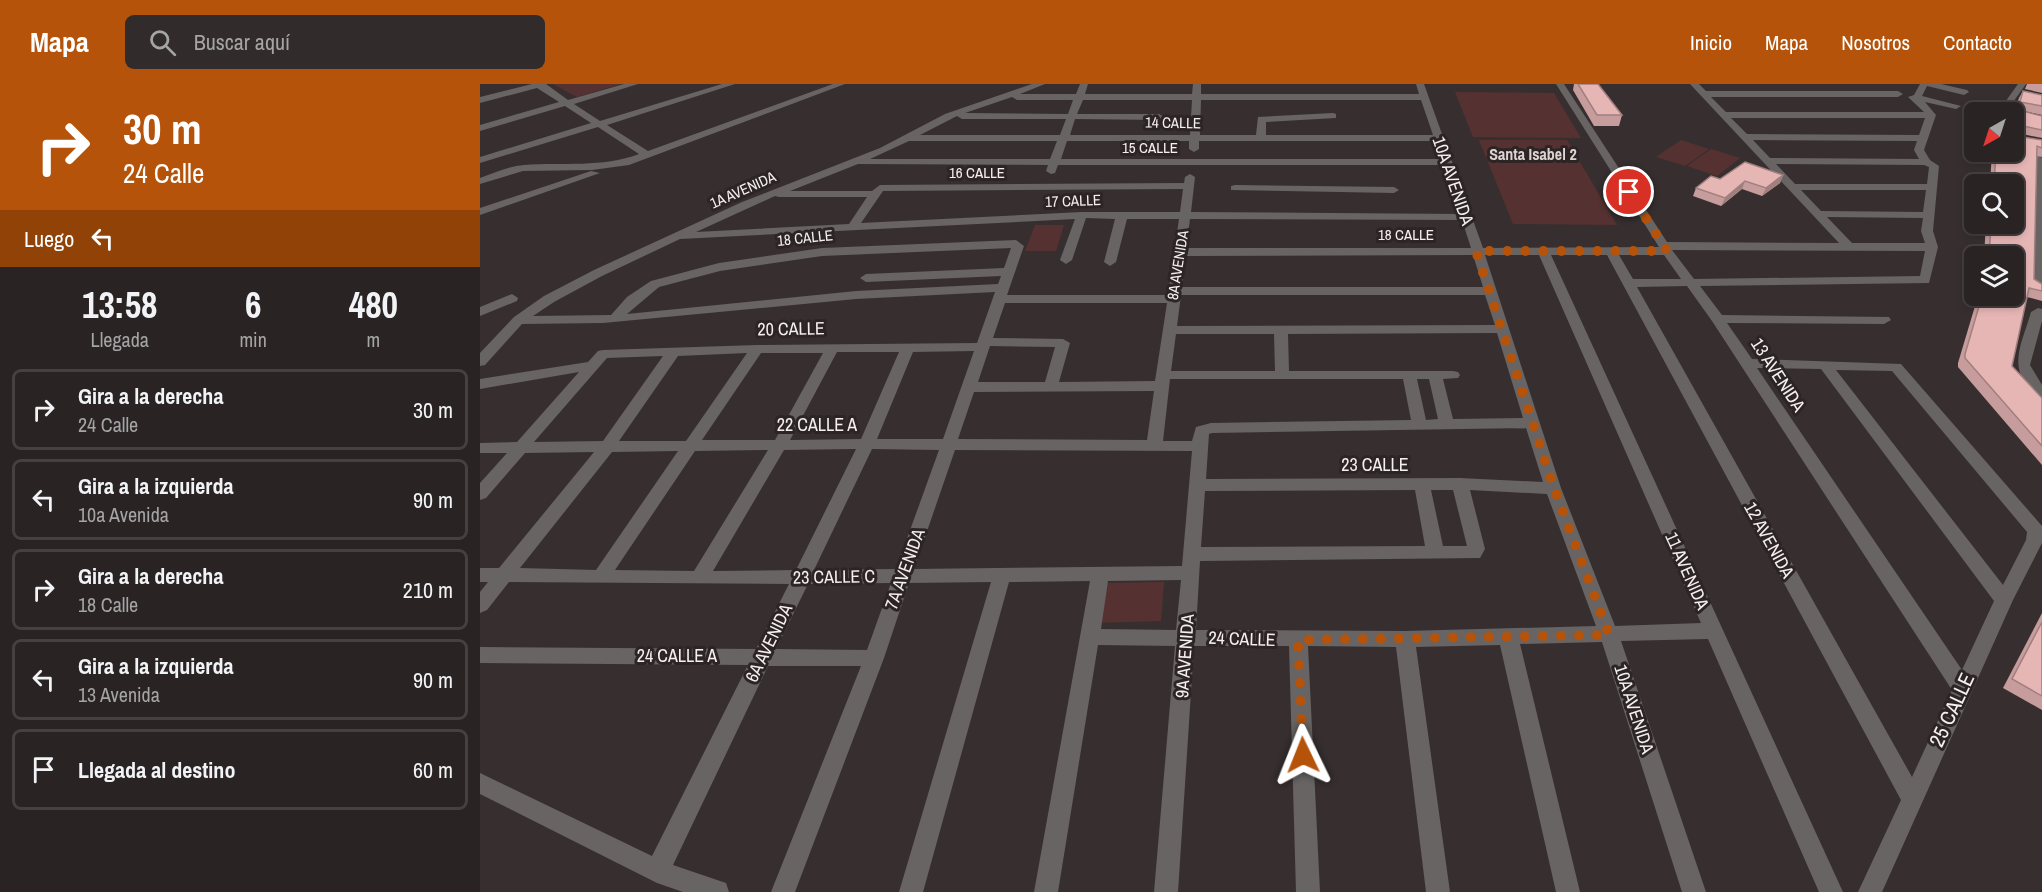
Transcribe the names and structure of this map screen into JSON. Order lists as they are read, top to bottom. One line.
{"streets":{"street":["14 CALLE","15 CALLE","16 CALLE","10A AVENIDA","1A AVENIDA","17 CALLE","18 CALLE","8A AVENIDA","20 CALLE","13 AVENIDA","22 CALLE A","23 CALLE","12 AVENIDA","7A AVENIDA","11 AVENIDA","23 CALLE C","24 CALLE","6A AVENIDA","24 CALLE A","9A AVENIDA","25 CALLE"]},"crossings":[["14 CALLE","10A AVENIDA"],["14 CALLE","1A AVENIDA"],["14 CALLE","8A AVENIDA"],["15 CALLE","10A AVENIDA"],["15 CALLE","1A AVENIDA"],["15 CALLE","8A AVENIDA"],["16 CALLE","1A AVENIDA"],["16 CALLE","8A AVENIDA"],["10A AVENIDA","17 CALLE"],["10A AVENIDA","18 CALLE"],["10A AVENIDA","23 CALLE"],["10A AVENIDA","24 CALLE"],["1A AVENIDA","17 CALLE"],["17 CALLE","8A AVENIDA"],["18 CALLE","8A AVENIDA"],["18 CALLE","13 AVENIDA"],["18 CALLE","12 AVENIDA"],["18 CALLE","7A AVENIDA"],["18 CALLE","11 AVENIDA"],["8A AVENIDA","22 CALLE A"],["20 CALLE","7A AVENIDA"],["20 CALLE","6A AVENIDA"],["13 AVENIDA","25 CALLE"],["22 CALLE A","7A AVENIDA"],["22 CALLE A","6A AVENIDA"],["22 CALLE A","9A AVENIDA"],["23 CALLE","23 CALLE C"],["23 CALLE","9A AVENIDA"],["12 AVENIDA","25 CALLE"],["7A AVENIDA","23 CALLE C"],["7A AVENIDA","24 CALLE A"],["11 AVENIDA","24 CALLE"],["23 CALLE C","6A AVENIDA"],["23 CALLE C","9A AVENIDA"],["24 CALLE","9A AVENIDA"],["6A AVENIDA","24 CALLE A"]],"districts":["Santa Isabel 2"],"north":"bottom left","page":{"header":"Mapa","search":"Buscar aquí","nav":["Inicio","Mapa","Nosotros","Contacto"],"turn":["30 m","24 Calle"],"then":"Luego","eta":["13:58","Llegada","6","min","480","m"],"list":[{"name":"Gira a la derecha","note":"24 Calle","value":"30 m"},{"name":"Gira a la izquierda","note":"10a Avenida","value":"90 m"},{"name":"Gira a la derecha","note":"18 Calle","value":"210 m"},{"name":"Gira a la izquierda","note":"13 Avenida","value":"90 m"},{"name":"Llegada al destino","value":"60 m"}]}}
